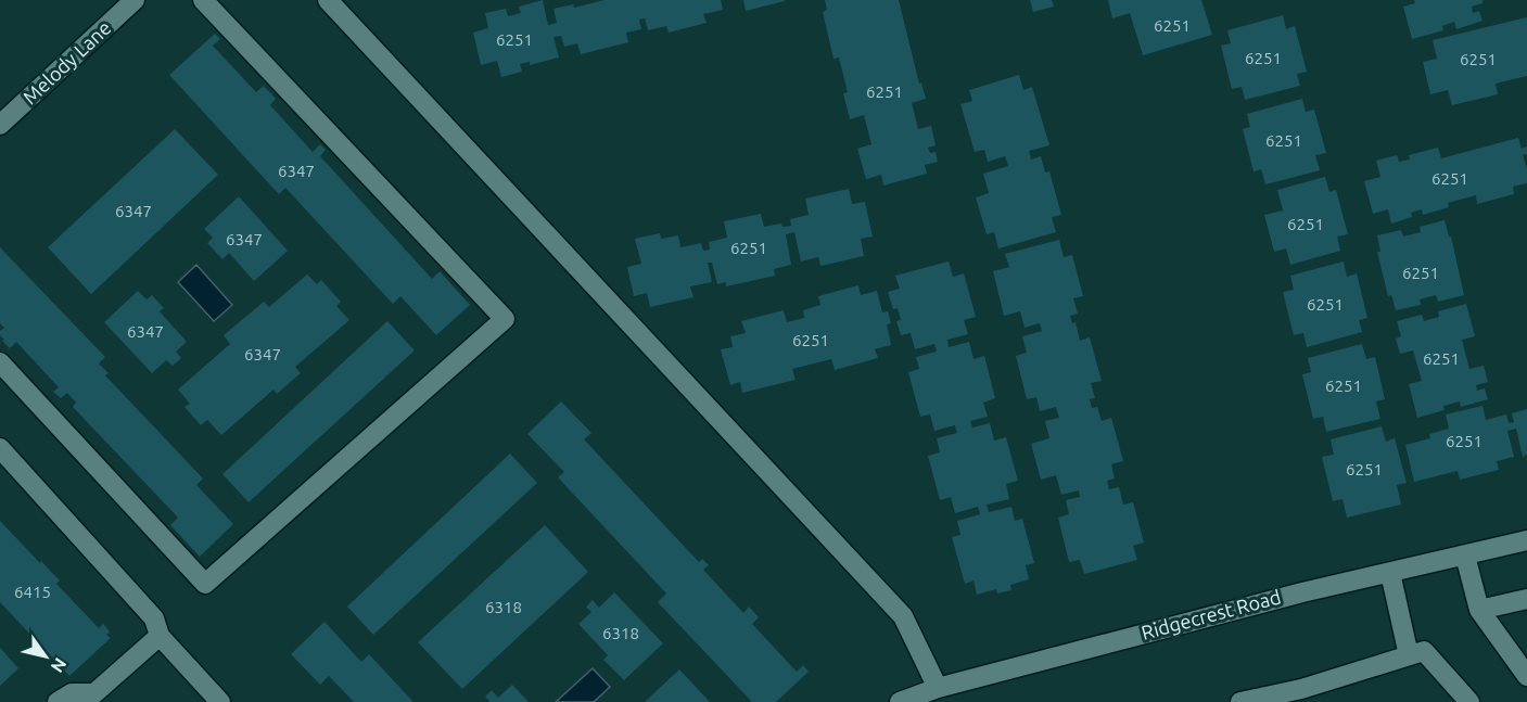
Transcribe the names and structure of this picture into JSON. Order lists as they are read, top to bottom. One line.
{"streets":{"street":["Melody Lane","Ridgecrest Road"]},"house_numbers":["6251","6251","6251","6251","6251","6251","6347","6251","6347","6251","6347","6251","6251","6251","6347","6251","6347","6251","6251","6251","6251","6415","6318","6318"],"north":"bottom right"}
